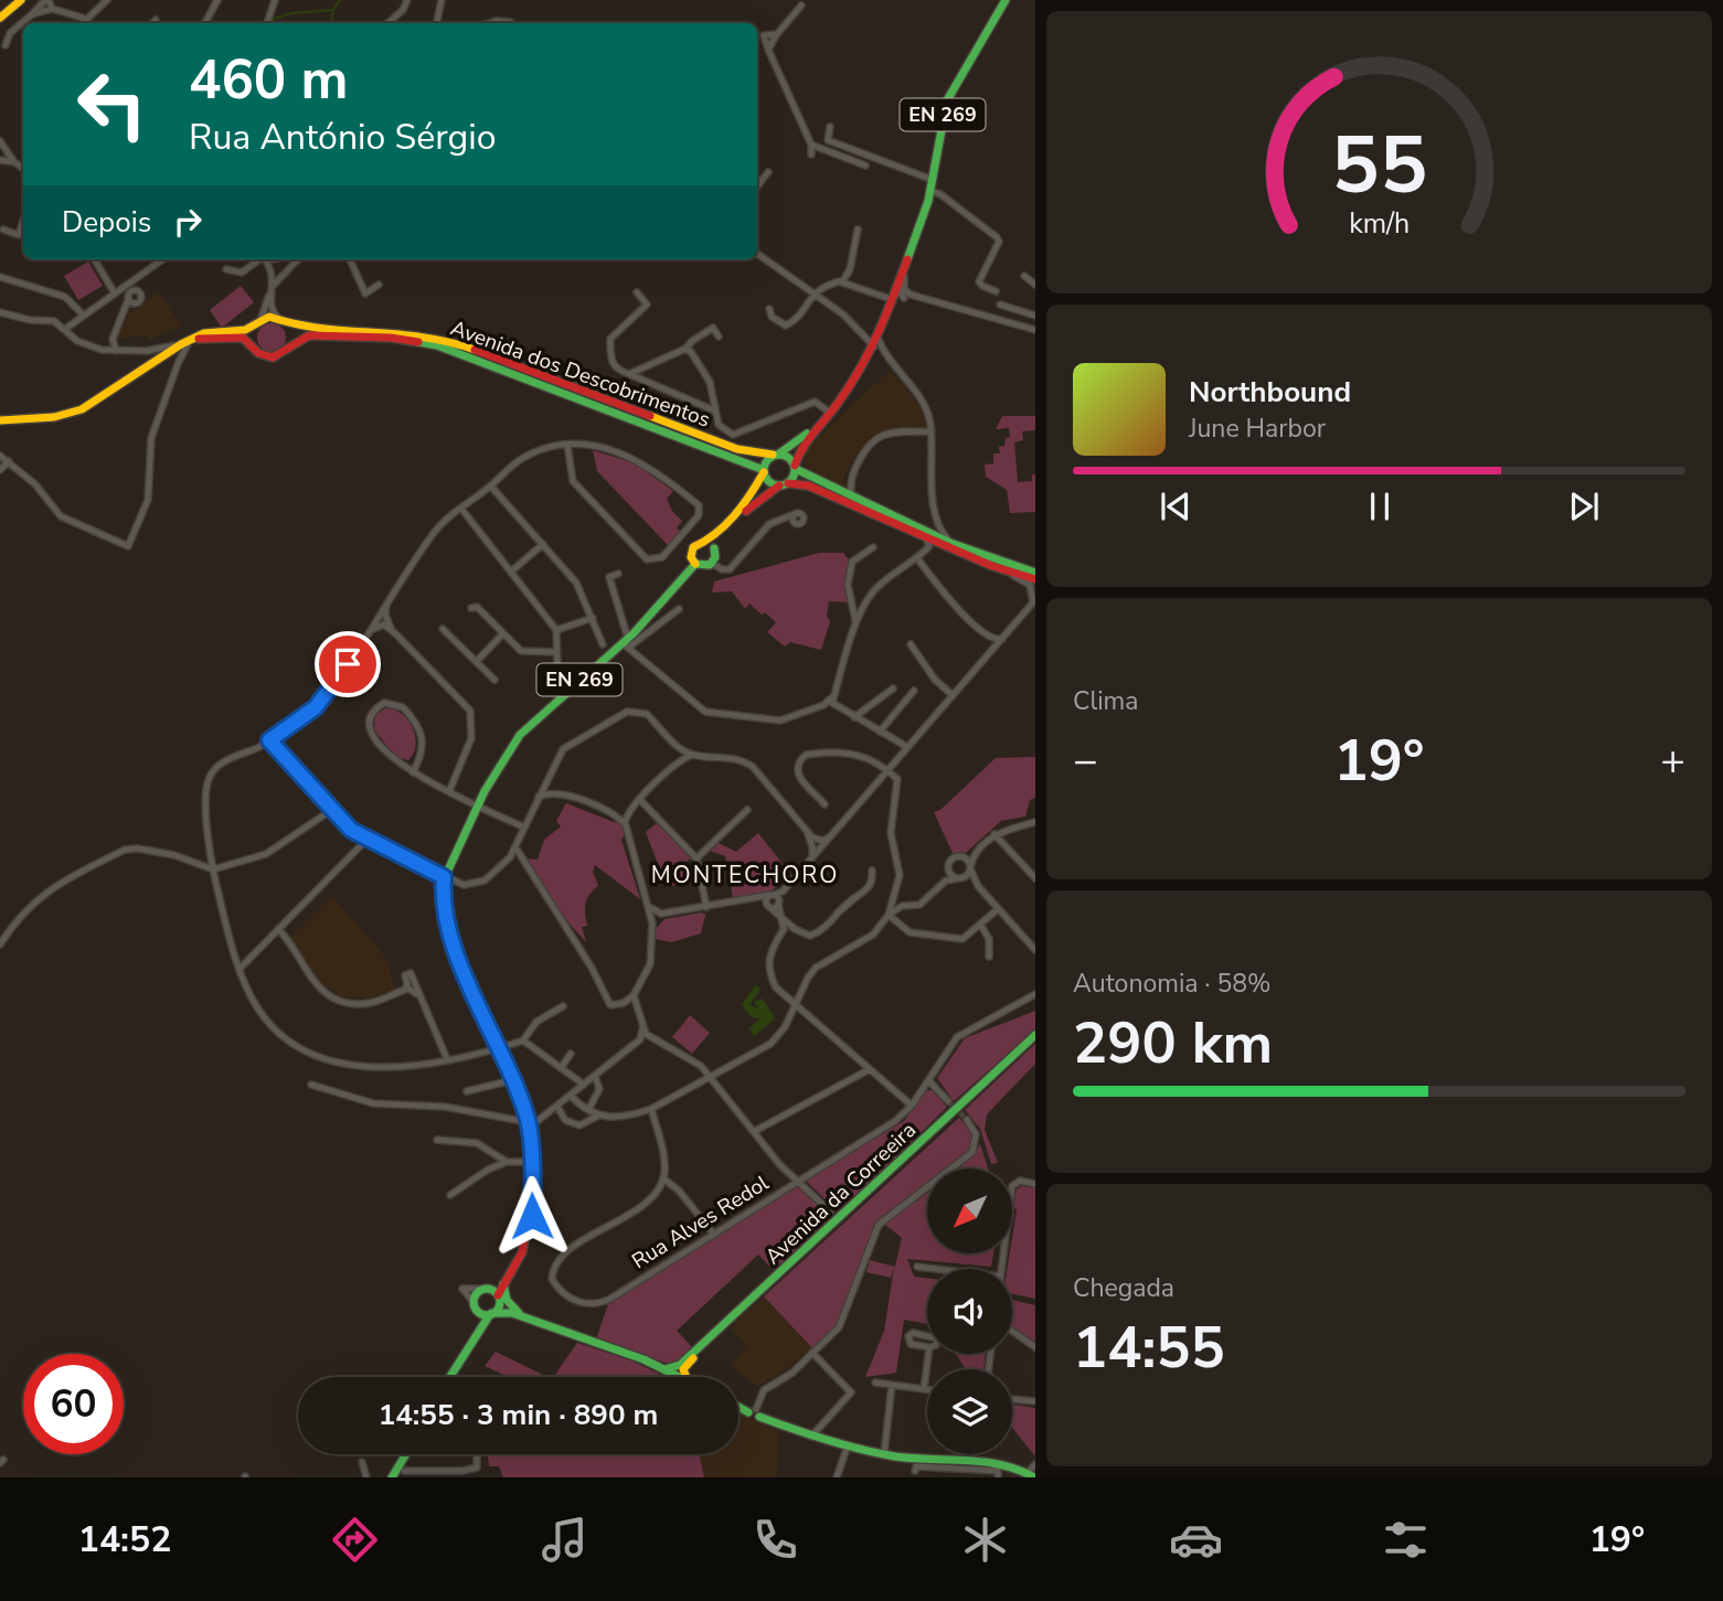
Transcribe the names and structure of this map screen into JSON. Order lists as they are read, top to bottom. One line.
{"streets":{"main road":["EN 269","Avenida dos Descobrimentos","Avenida da Correeira"],"street":["Rua Alves Redol"]},"crossings":[["EN 269","Avenida dos Descobrimentos"]],"districts":["MONTECHORO"],"north":"bottom left","page":{"turn":["460 m","Rua António Sérgio"],"then":"Depois","song":["Northbound","June Harbor"],"tile":["Clima",["Autonomia · 58%","290 km"],["Chegada","14:55"]],"heat":["−","19°","+"],"limit":"60","trip":"14:55 · 3 min · 890 m","tabs":["14:52","19°"],"gauge":["55","km/h"]}}
